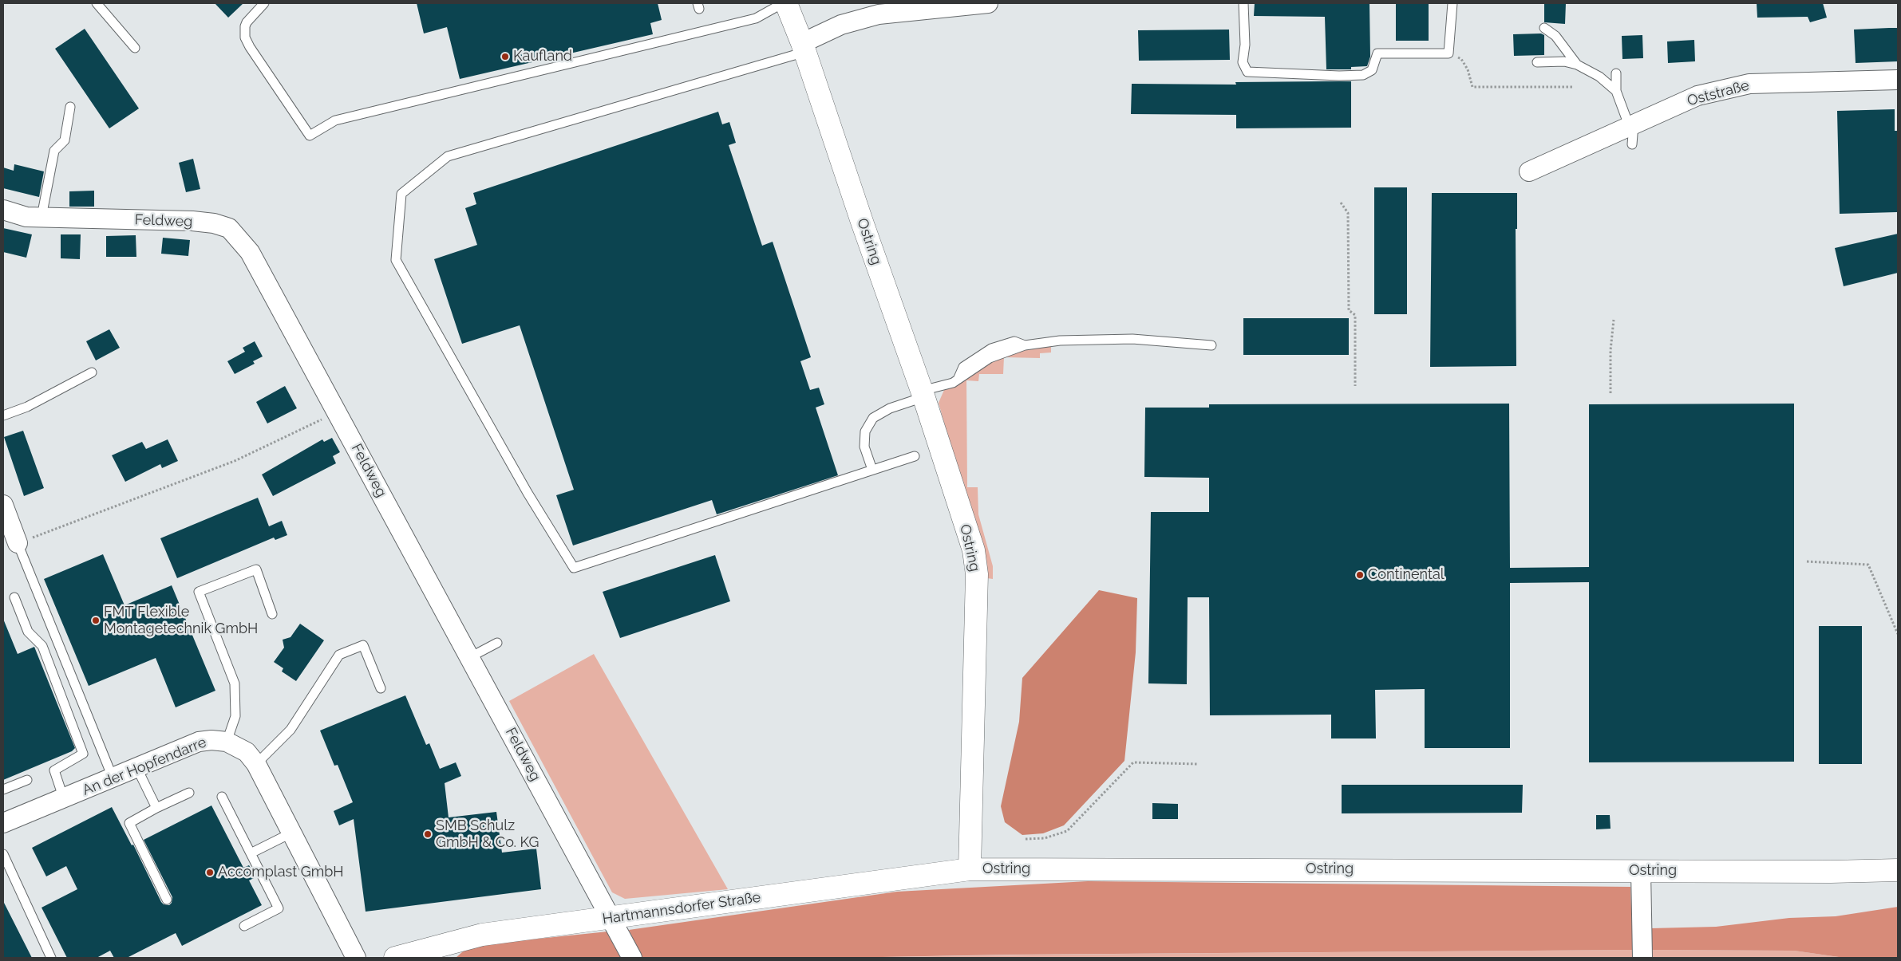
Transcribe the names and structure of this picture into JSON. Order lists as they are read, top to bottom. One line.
{"streets":{"main road":["Ostring","Hartmannsdorfer Straße"],"street":["Oststraße","Feldweg","An der Hopfendarre"]},"crossings":[["Feldweg","Hartmannsdorfer Straße"],["Ostring","Hartmannsdorfer Straße"]],"places":["Kaufland","Continental","FMT Flexible Montagetechnik GmbH","SMB Schulz GmbH & Co. KG","Accomplast GmbH"]}
